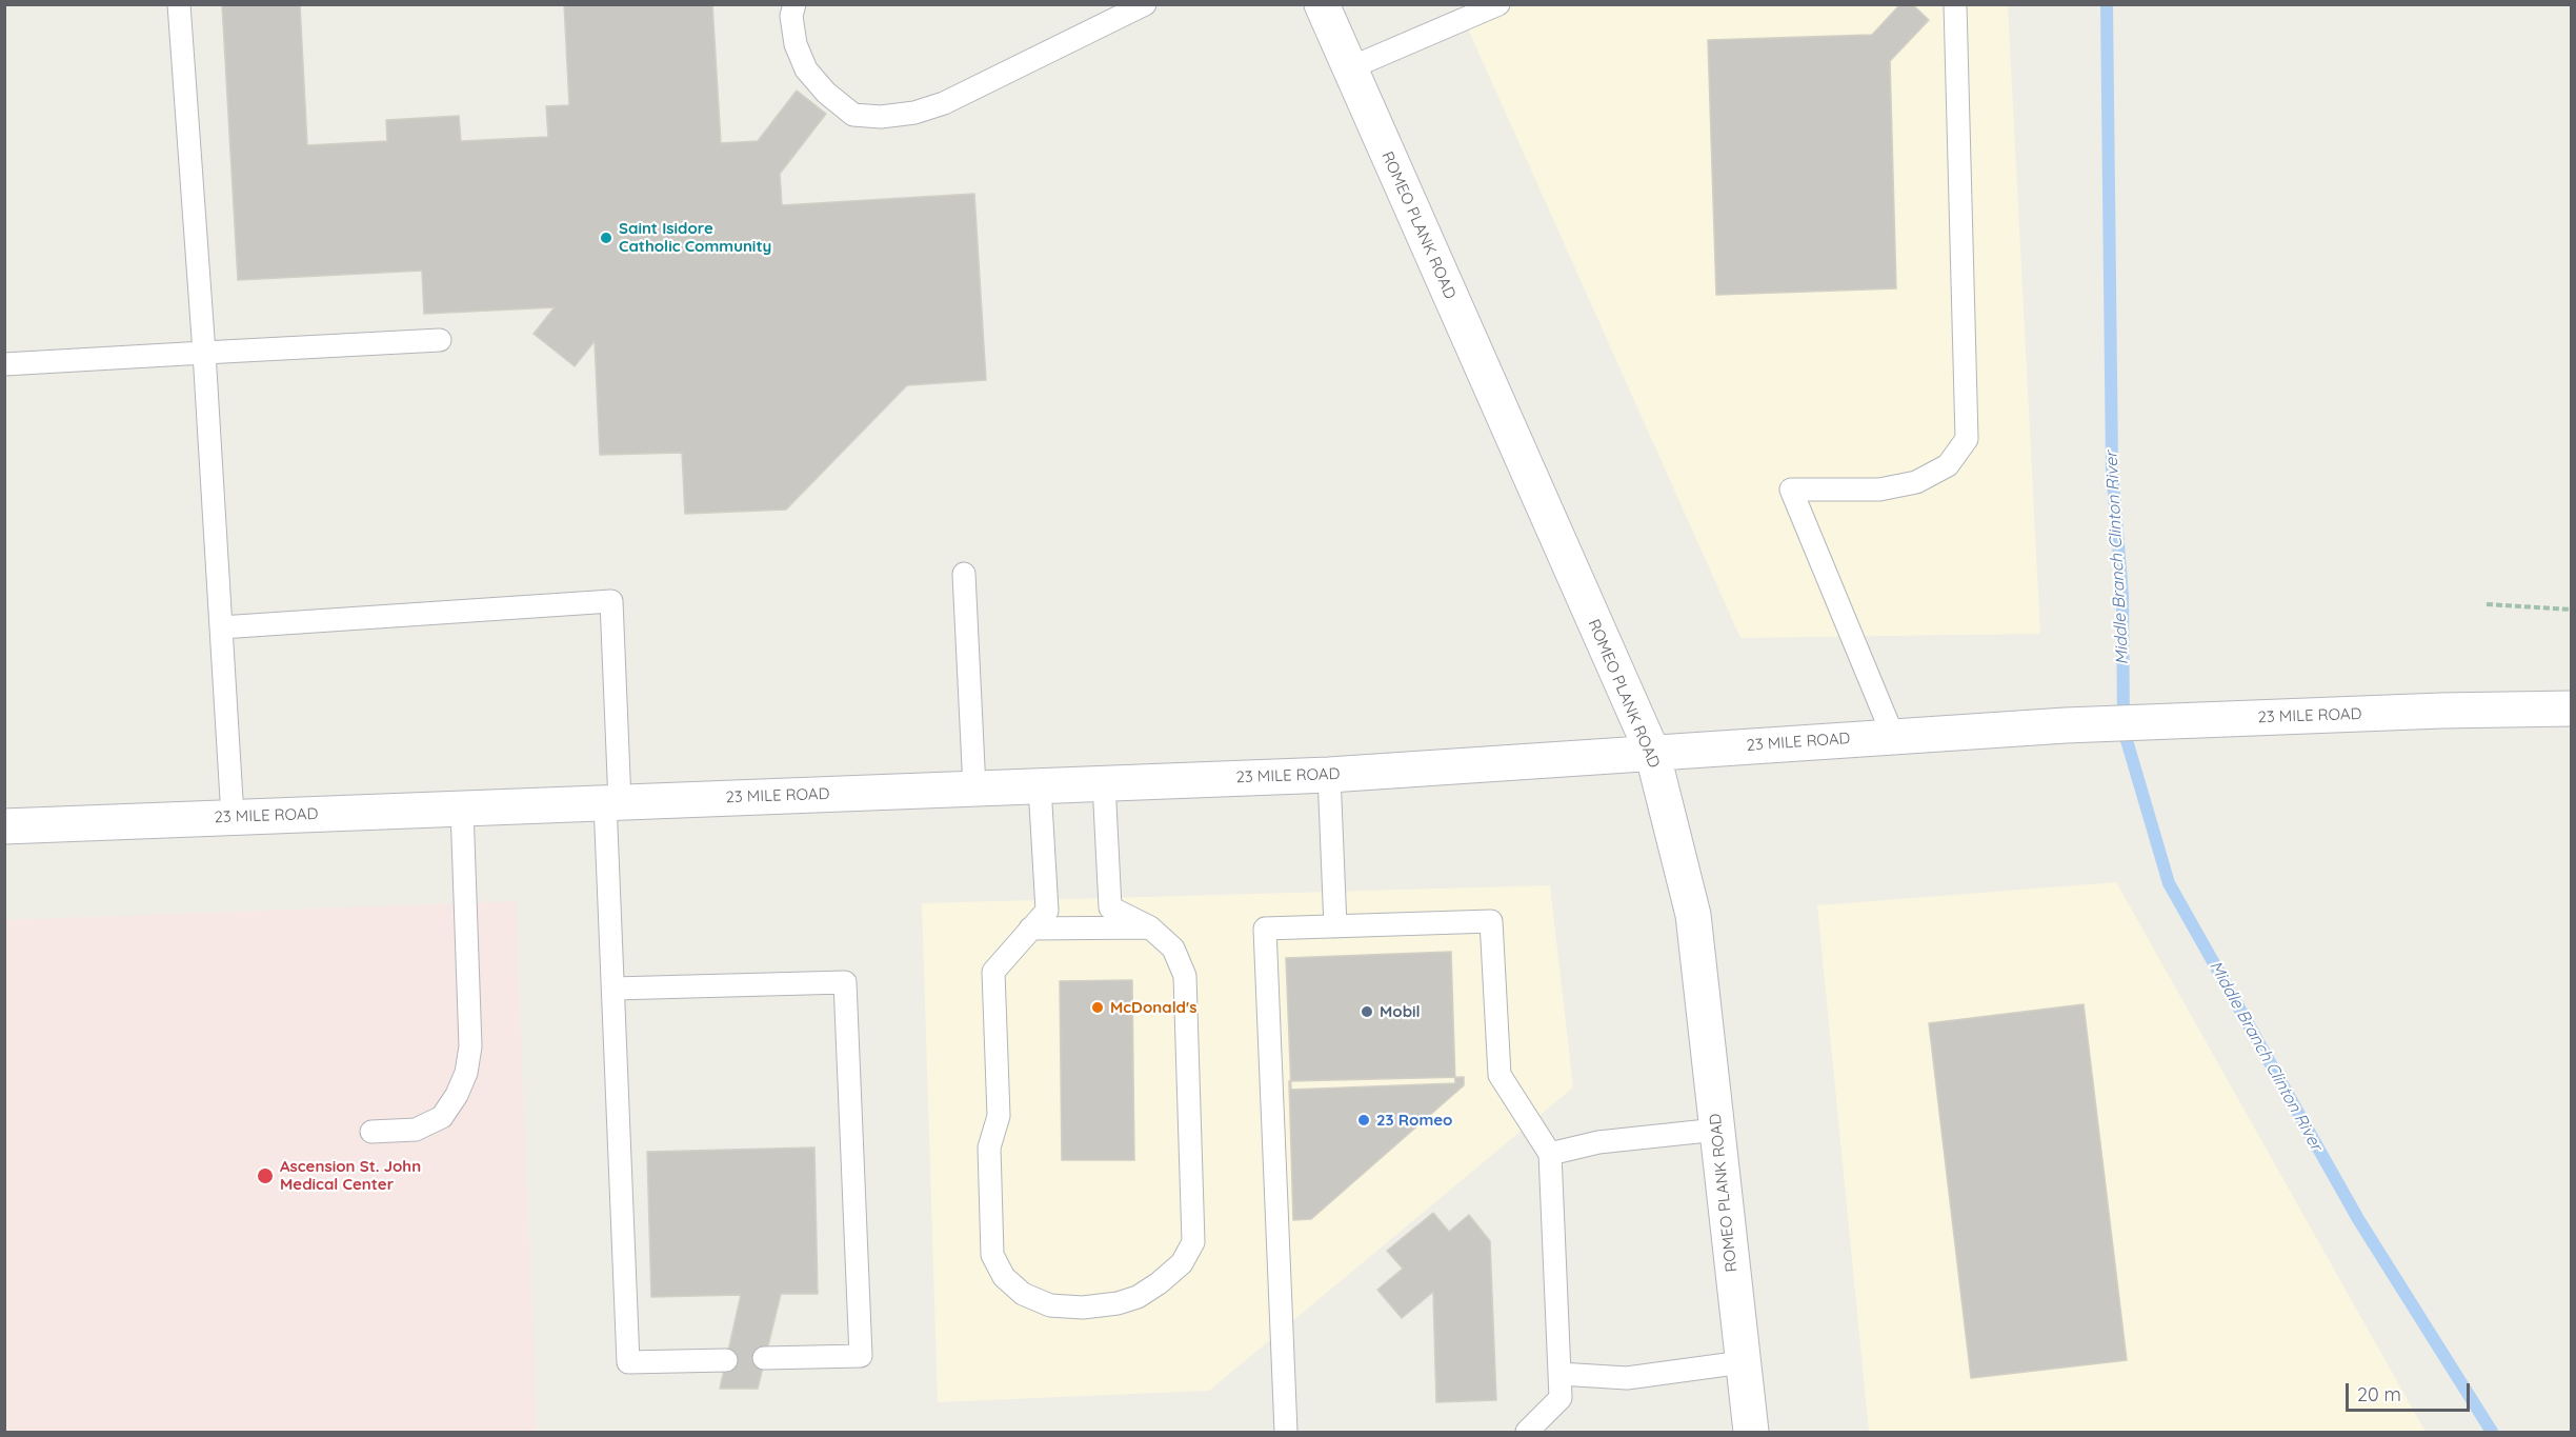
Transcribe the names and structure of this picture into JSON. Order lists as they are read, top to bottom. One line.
{"streets":{"main road":["ROMEO PLANK ROAD","23 MILE ROAD"]},"crossings":[["ROMEO PLANK ROAD","23 MILE ROAD"]],"water":["Middle Branch Clinton River"],"places":["Saint Isidore Catholic Community","McDonald's","Mobil","23 Romeo","Ascension St. John Medical Center"],"scale_bar":"20 m"}
